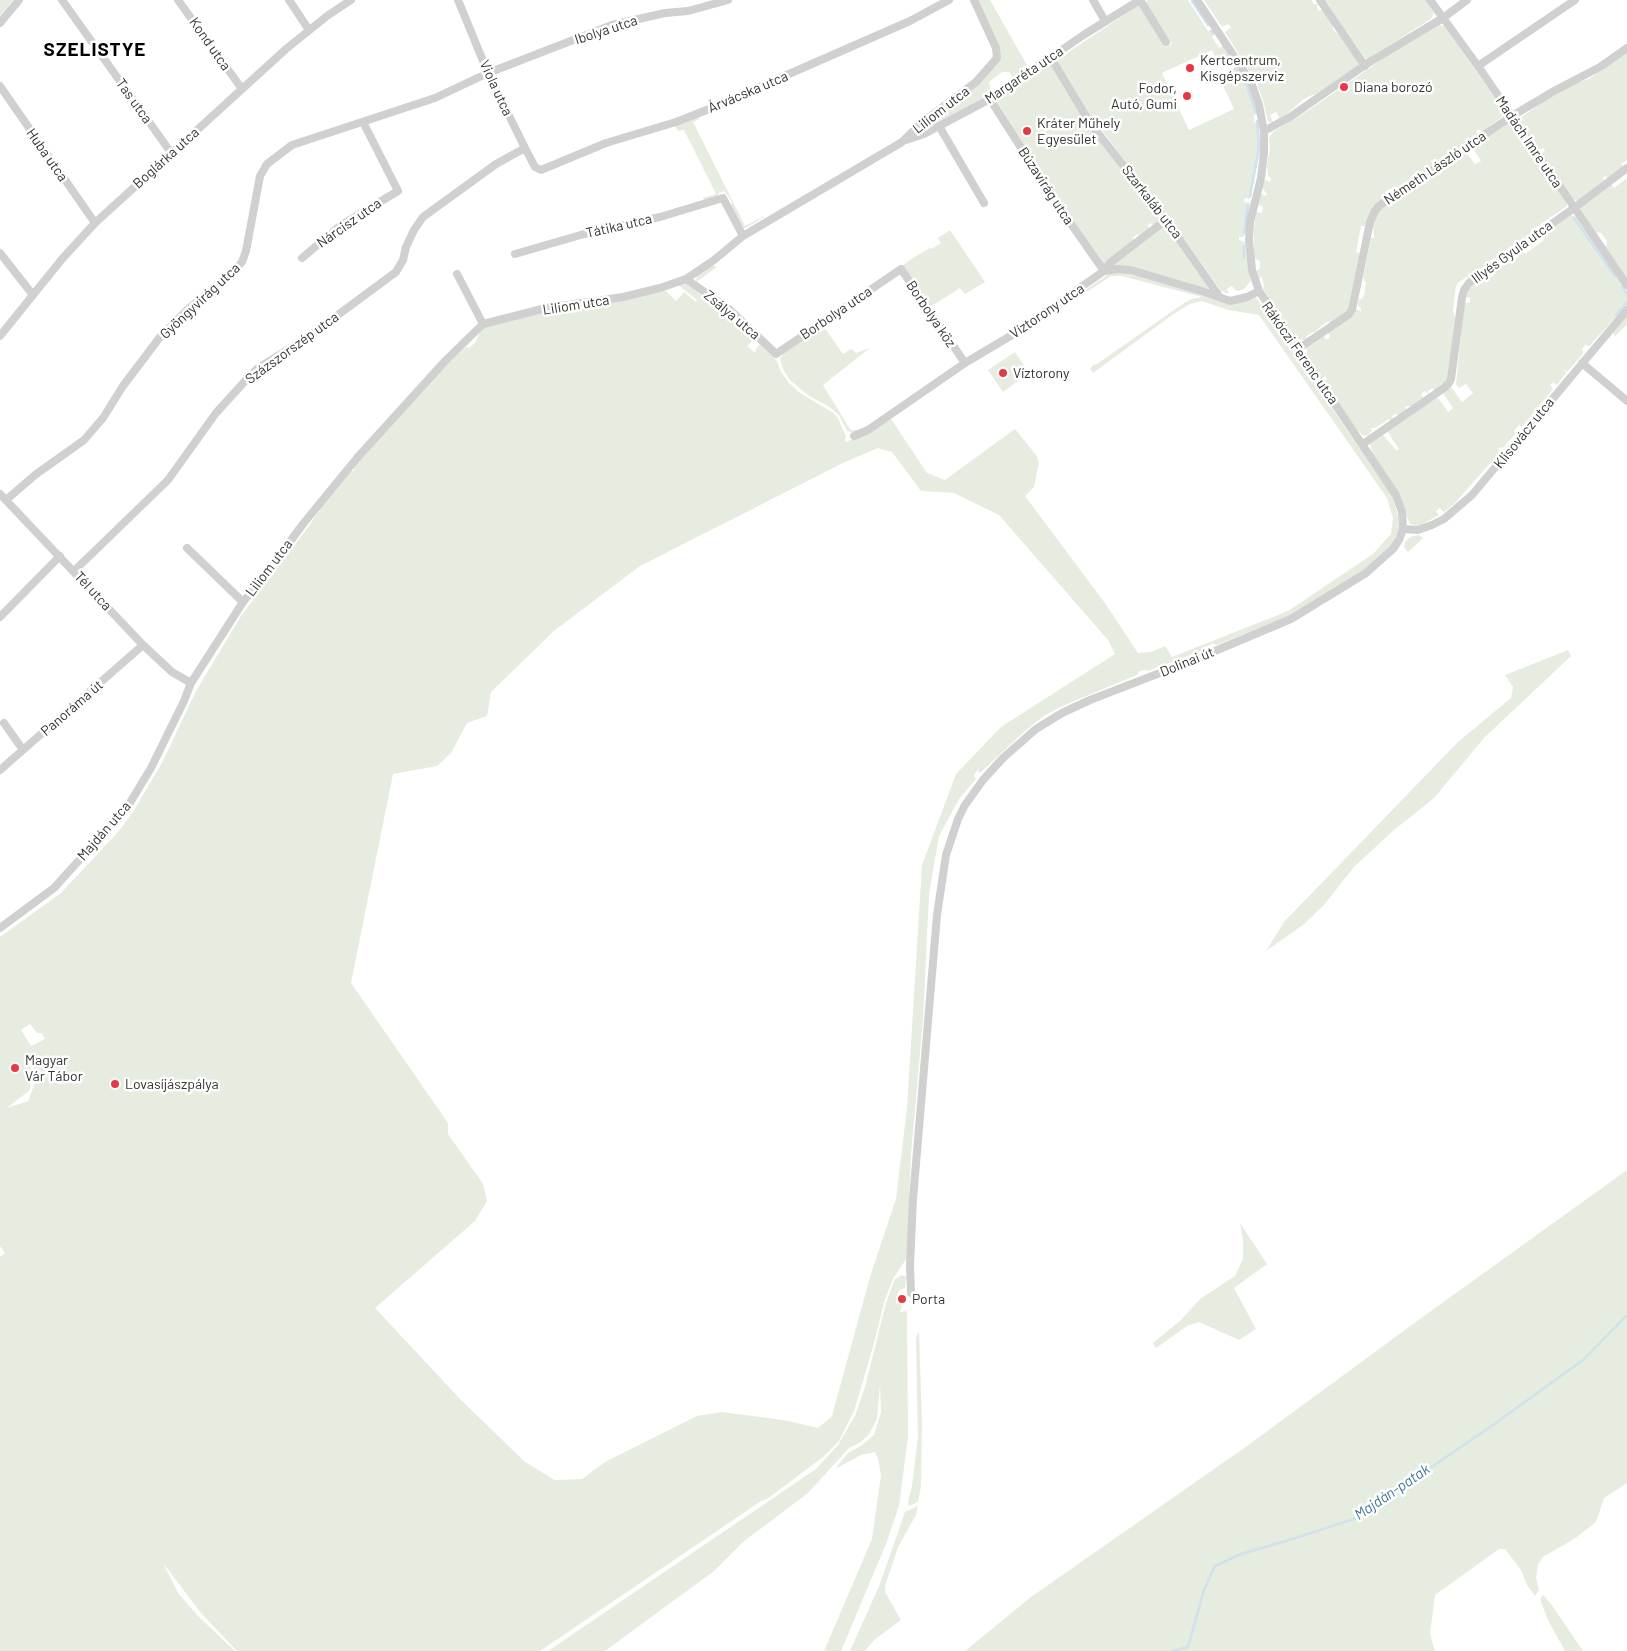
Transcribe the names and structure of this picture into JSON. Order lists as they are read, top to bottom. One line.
{"streets":{"street":["Ibolya utca","Kond utca","Margaréta utca","Viola utca","Árvácska utca","Tas utca","Liliom utca","Madách Imre utca","Huba utca","Boglárka utca","Németh László utca","Búzavirág utca","Szarkaláb utca","Nárcisz utca","Tátika utca","Illyés Gyula utca","Gyöngyvirág utca","Víztorony utca","Borbolya utca","Borbolya köz","Zsálya utca","Százszorszép utca","Rákóczi Ferenc utca","Klisovácz utca","Tél utca","Dolinai út","Panoráma út","Majdán utca"]},"crossings":[["Ibolya utca","Viola utca"],["Ibolya utca","Gyöngyvirág utca"],["Kond utca","Boglárka utca"],["Margaréta utca","Liliom utca"],["Margaréta utca","Búzavirág utca"],["Margaréta utca","Szarkaláb utca"],["Viola utca","Árvácska utca"],["Viola utca","Gyöngyvirág utca"],["Viola utca","Százszorszép utca"],["Tas utca","Boglárka utca"],["Liliom utca","Tátika utca"],["Liliom utca","Zsálya utca"],["Liliom utca","Tél utca"],["Liliom utca","Majdán utca"],["Madách Imre utca","Németh László utca"],["Madách Imre utca","Illyés Gyula utca"],["Huba utca","Boglárka utca"],["Németh László utca","Rákóczi Ferenc utca"],["Búzavirág utca","Víztorony utca"],["Szarkaláb utca","Víztorony utca"],["Nárcisz utca","Gyöngyvirág utca"],["Illyés Gyula utca","Rákóczi Ferenc utca"],["Gyöngyvirág utca","Tél utca"],["Víztorony utca","Borbolya köz"],["Borbolya utca","Borbolya köz"],["Borbolya utca","Zsálya utca"],["Százszorszép utca","Tél utca"],["Rákóczi Ferenc utca","Klisovácz utca"],["Rákóczi Ferenc utca","Dolinai út"],["Klisovácz utca","Dolinai út"],["Tél utca","Panoráma út"],["Tél utca","Majdán utca"]],"districts":["SZELISTYE"],"water":["Majdán-patak"],"places":["Kertcentrum, Kisgépszerviz","Diana borozó","Fodor, Autó, Gumi","Kráter Műhely Egyesület","Víztorony","Magyar Vár Tábor","Lovasíjászpálya","Porta"]}
